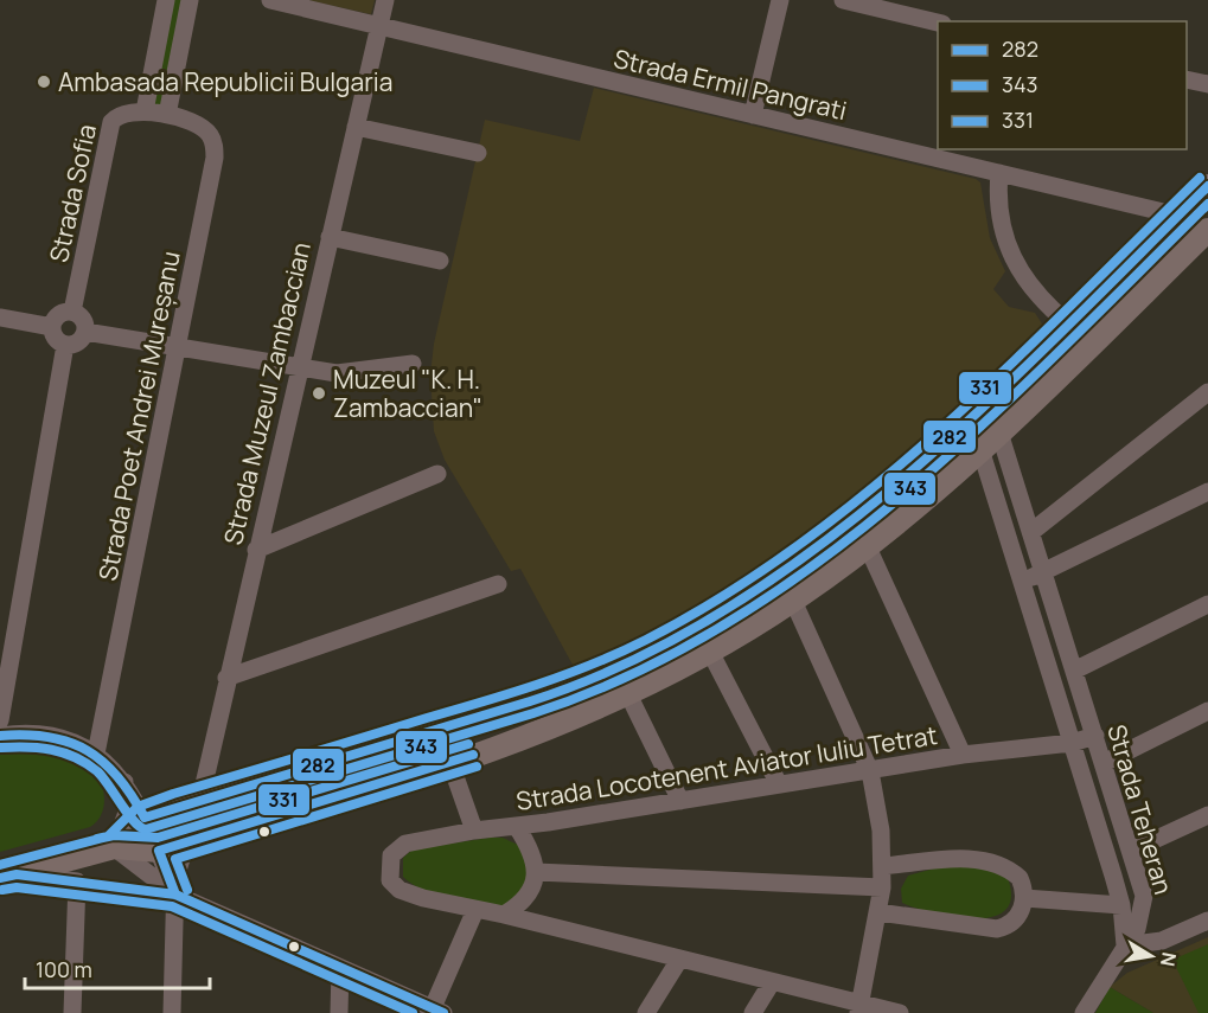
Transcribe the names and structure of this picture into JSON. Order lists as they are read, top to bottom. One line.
{"streets":{"street":["Strada Ermil Pangrati","Strada Sofia","Strada Muzeul Zambaccian","Strada Poet Andrei Mureșanu","Strada Locotenent Aviator Iuliu Tetrat","Strada Teheran"]},"crossings":[["Strada Ermil Pangrati","Strada Muzeul Zambaccian"],["Strada Sofia","Strada Poet Andrei Mureșanu"],["Strada Locotenent Aviator Iuliu Tetrat","Strada Teheran"]],"places":["Ambasada Republicii Bulgaria","Muzeul \"K. H. Zambaccian\""],"lines":["transit line 331","transit line 282","transit line 343"],"legend":["282","343","331"],"scale_bar":"100 m","north":"right"}
